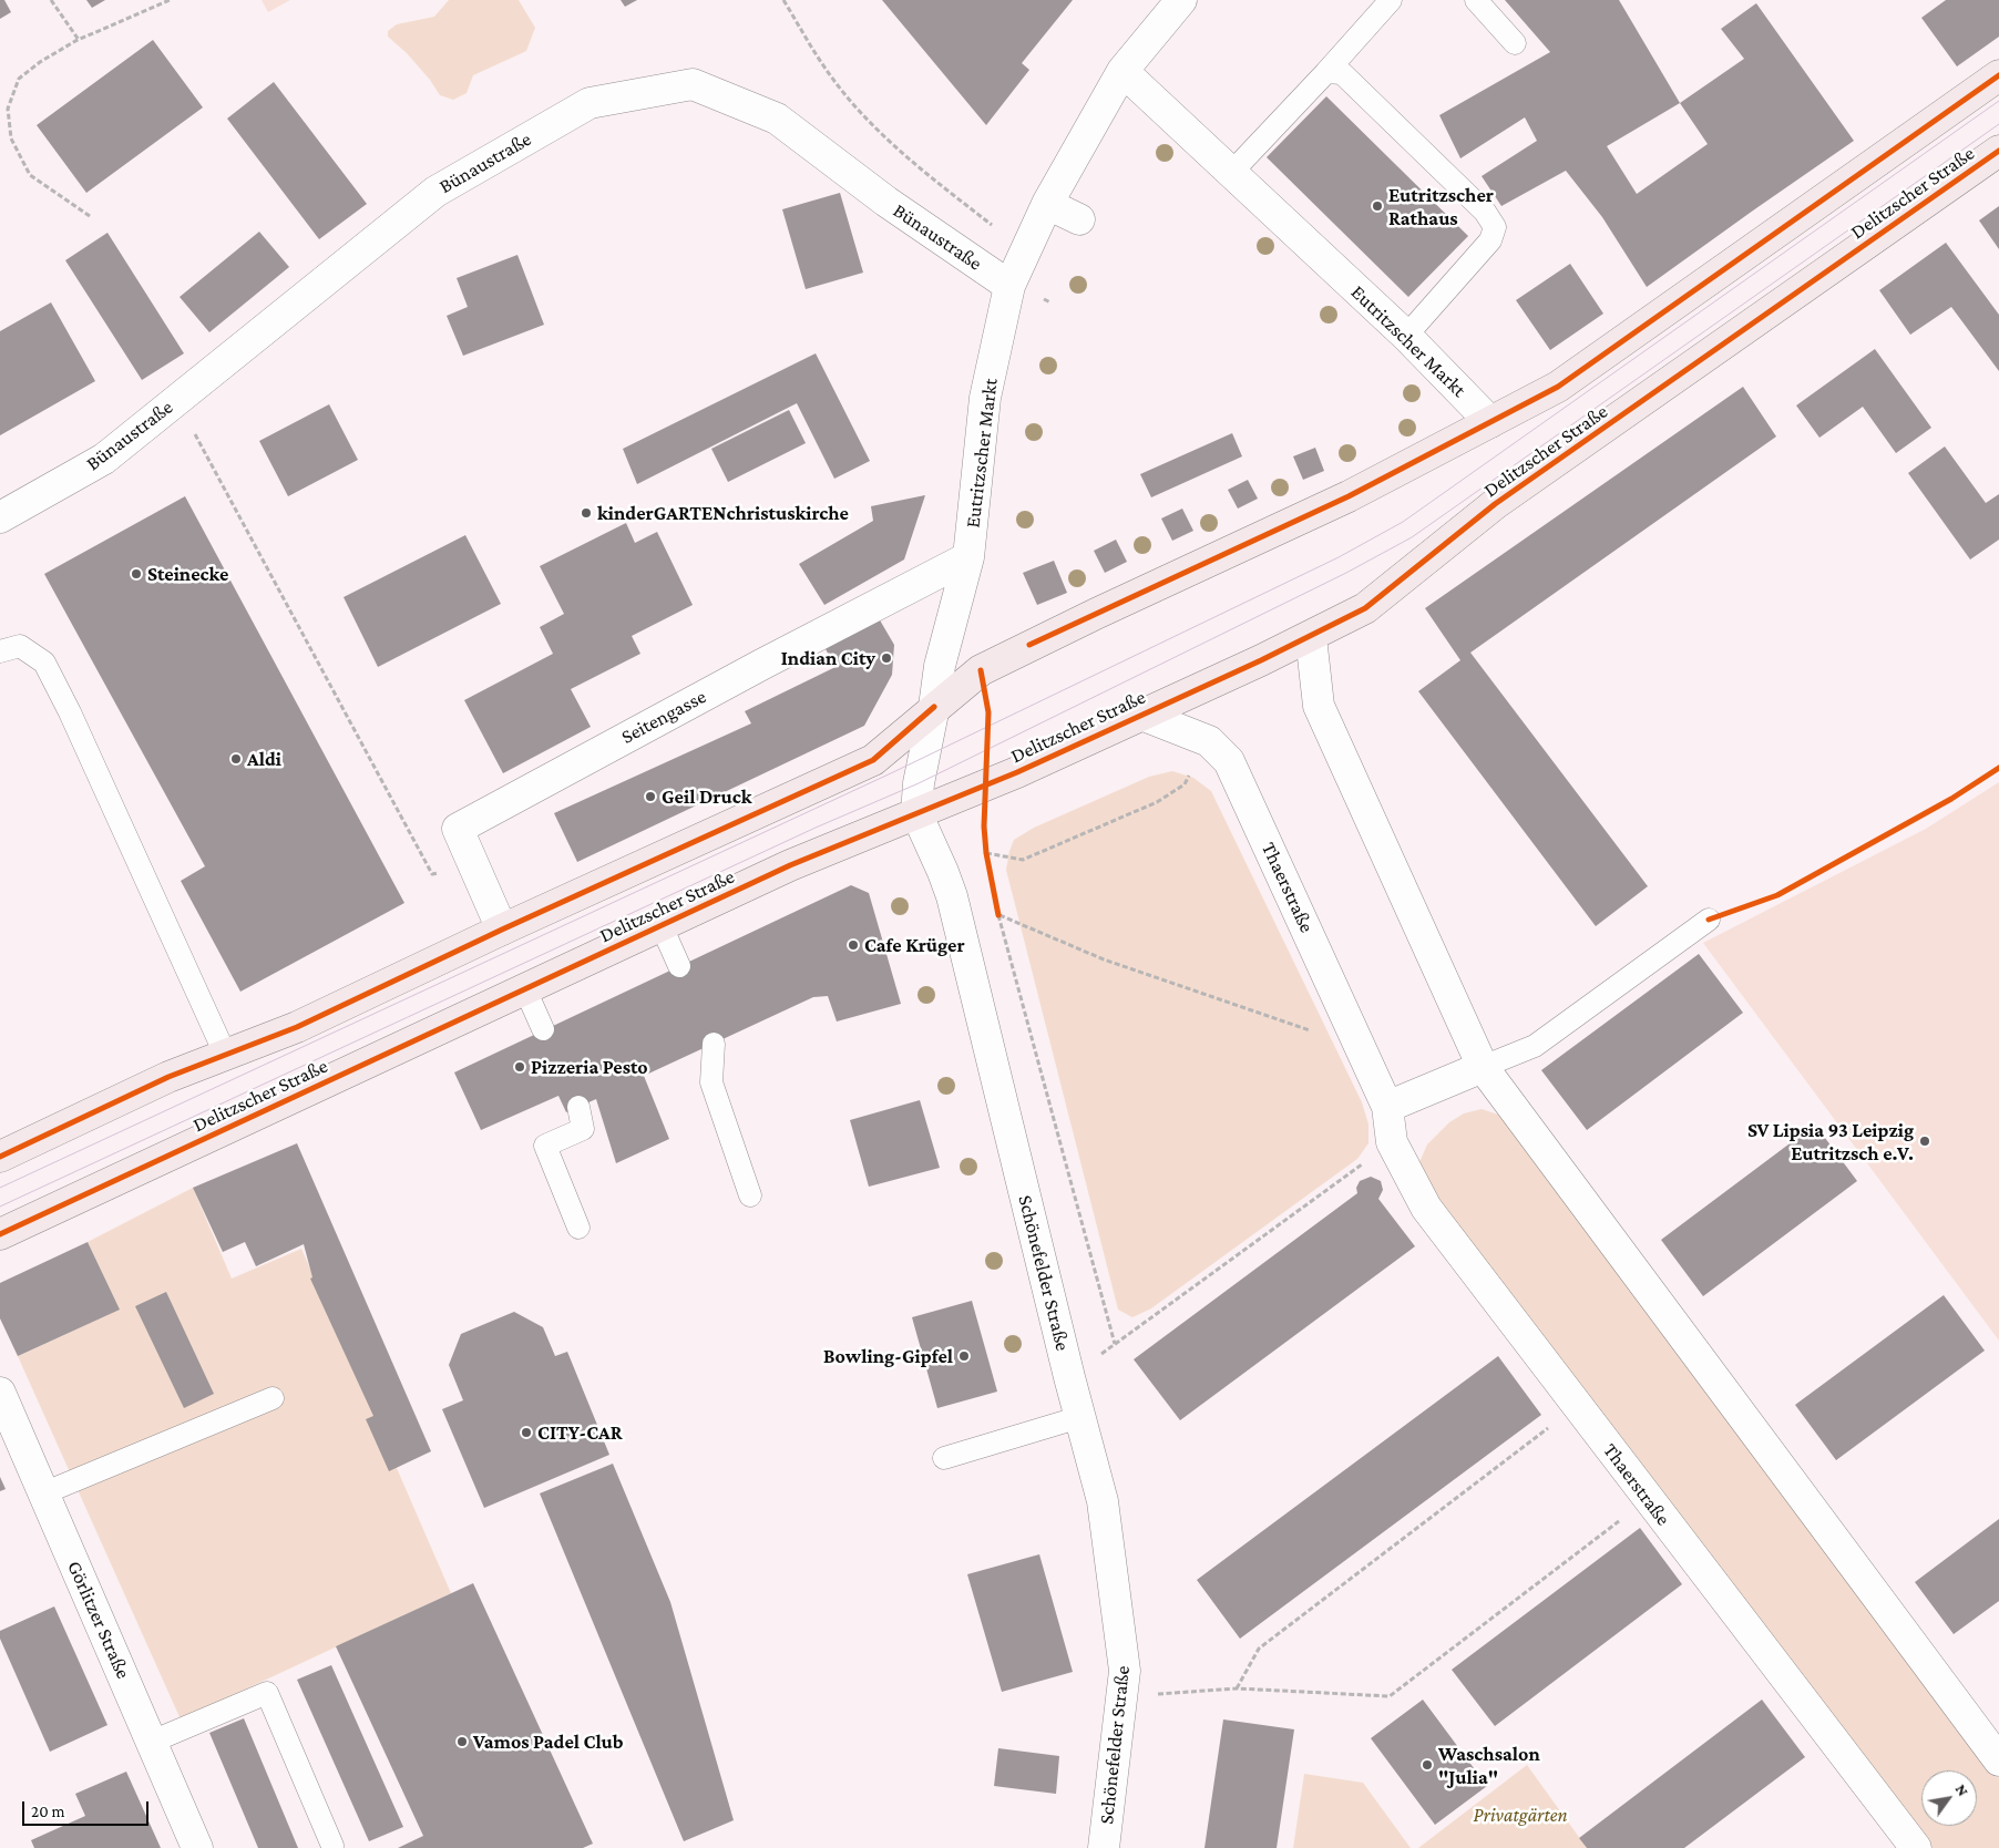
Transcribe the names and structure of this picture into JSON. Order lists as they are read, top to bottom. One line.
{"streets":{"main road":["Delitzscher Straße"],"street":["Bünaustraße","Eutritzscher Markt","Seitengasse","Thaerstraße","Schönefelder Straße","Görlitzer Straße"]},"crossings":[["Bünaustraße","Eutritzscher Markt"],["Delitzscher Straße","Thaerstraße"],["Delitzscher Straße","Schönefelder Straße"],["Eutritzscher Markt","Seitengasse"],["Eutritzscher Markt","Schönefelder Straße"]],"parks":["Privatgärten"],"places":["Eutritzscher Rathaus","kinderGARTENchristuskirche","Steinecke","Indian City","Aldi","Geil Druck","Cafe Krüger","Pizzeria Pesto","SV Lipsia 93 Leipzig Eutritzsch e.V.","Bowling-Gipfel","CITY-CAR","Vamos Padel Club","Waschsalon \"Julia\""],"scale_bar":"20 m","north":"top right"}
